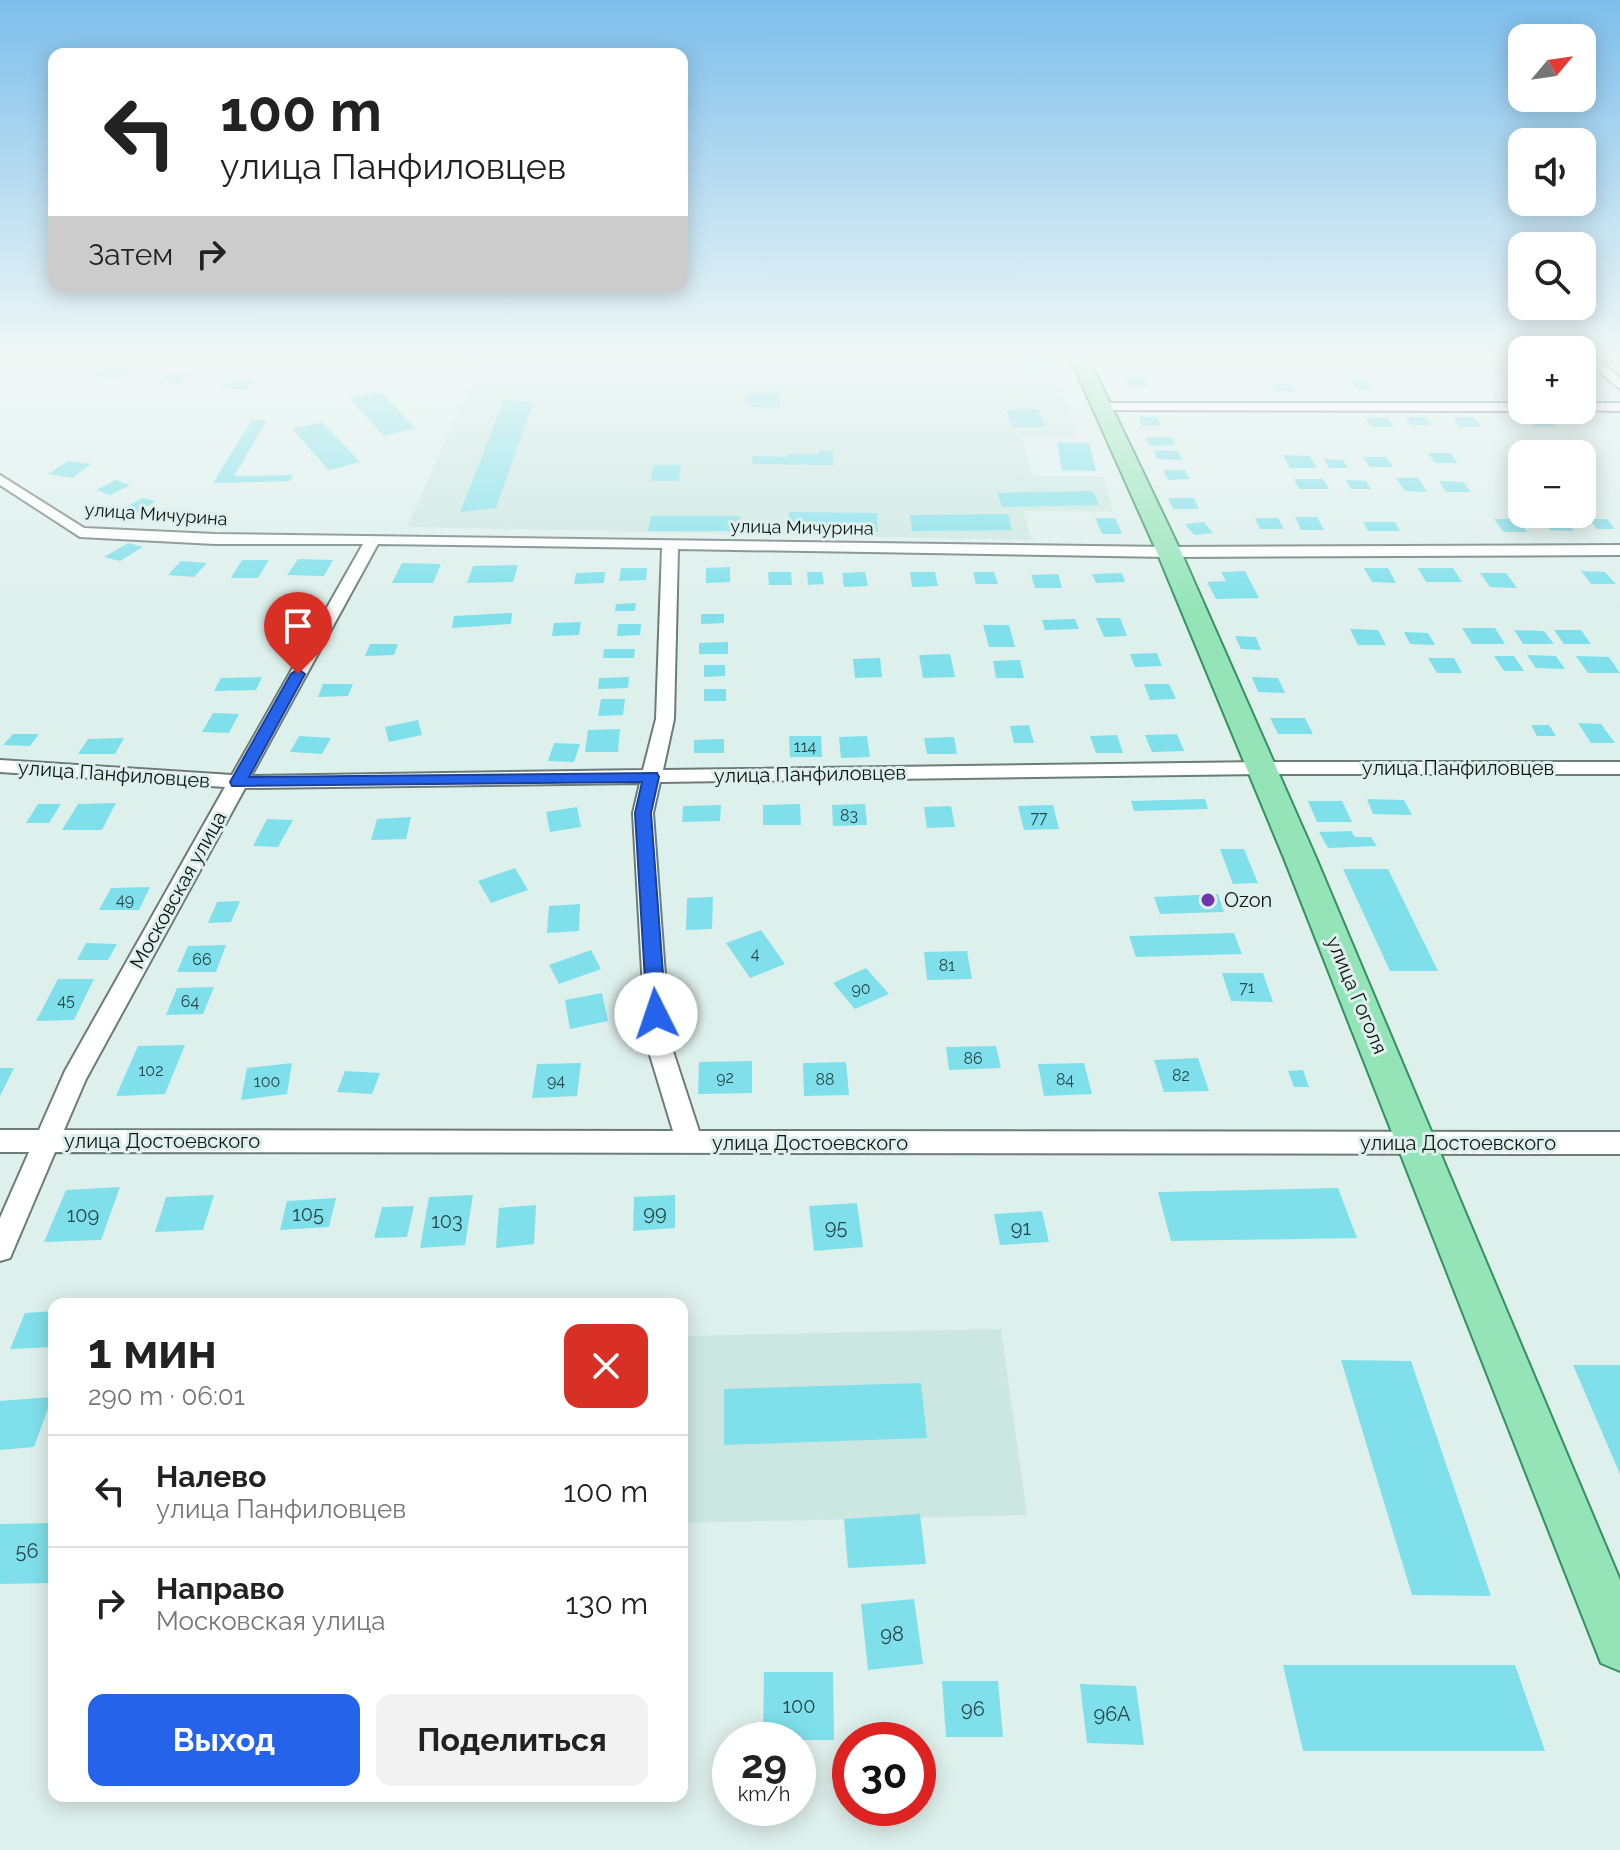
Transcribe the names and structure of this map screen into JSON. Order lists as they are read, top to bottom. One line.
{"streets":{"main road":["улица Гоголя"],"street":["улица Мичурина","улица Панфиловцев","Московская улица","улица Достоевского"]},"crossings":[["улица Мичурина","Московская улица"],["улица Мичурина","улица Гоголя"],["улица Панфиловцев","Московская улица"],["улица Панфиловцев","улица Гоголя"],["Московская улица","улица Достоевского"],["улица Гоголя","улица Достоевского"]],"places":["Ozon"],"house_numbers":["114","83","77","49","4","66","81","71","90","45","64","86","102","82","92","88","84","94","100","99","105","109","103","95","91","56","98","100","96","96А"],"north":"top right","page":{"map_buttons":["+","−"],"turn":["100 m","улица Панфиловцев"],"then":"Затем","heading":["1 мин","290 m · 06:01"],"list":[{"name":"Налево","note":"улица Панфиловцев","value":"100 m"},{"name":"Направо","note":"Московская улица","value":"130 m"}],"buttons":["Выход","Поделиться"],"speed":"29 km/h","limit":"30"}}
